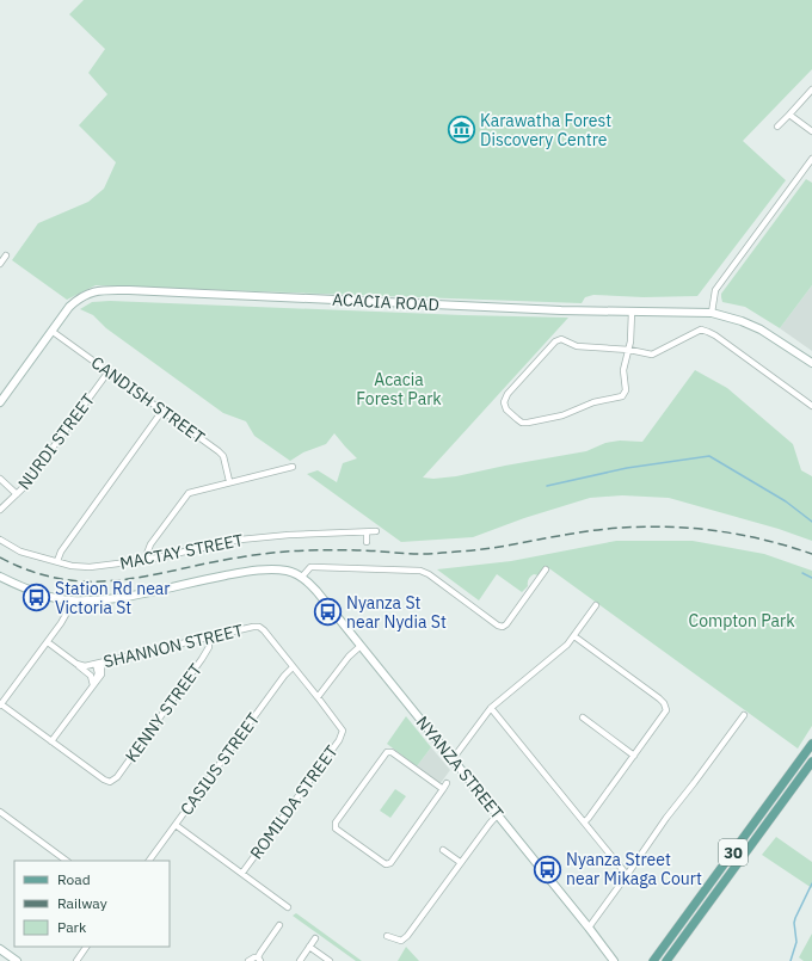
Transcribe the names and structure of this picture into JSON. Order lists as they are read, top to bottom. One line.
{"streets":{"main road":["30"],"street":["ACACIA ROAD","CANDISH STREET","NURDI STREET","MACTAY STREET","SHANNON STREET","KENNY STREET","CASIUS STREET","NYANZA STREET","ROMILDA STREET"]},"crossings":[["ACACIA ROAD","CANDISH STREET"],["CANDISH STREET","NURDI STREET"],["SHANNON STREET","KENNY STREET"],["SHANNON STREET","CASIUS STREET"],["SHANNON STREET","ROMILDA STREET"]],"parks":["Acacia Forest Park","Compton Park"],"places":{"museum":["Karawatha Forest Discovery Centre"],"bus stop":["Station Rd near Victoria St","Nyanza St near Nydia St","Nyanza Street near Mikaga Court"]},"legend":["Road","Railway","Park"]}
